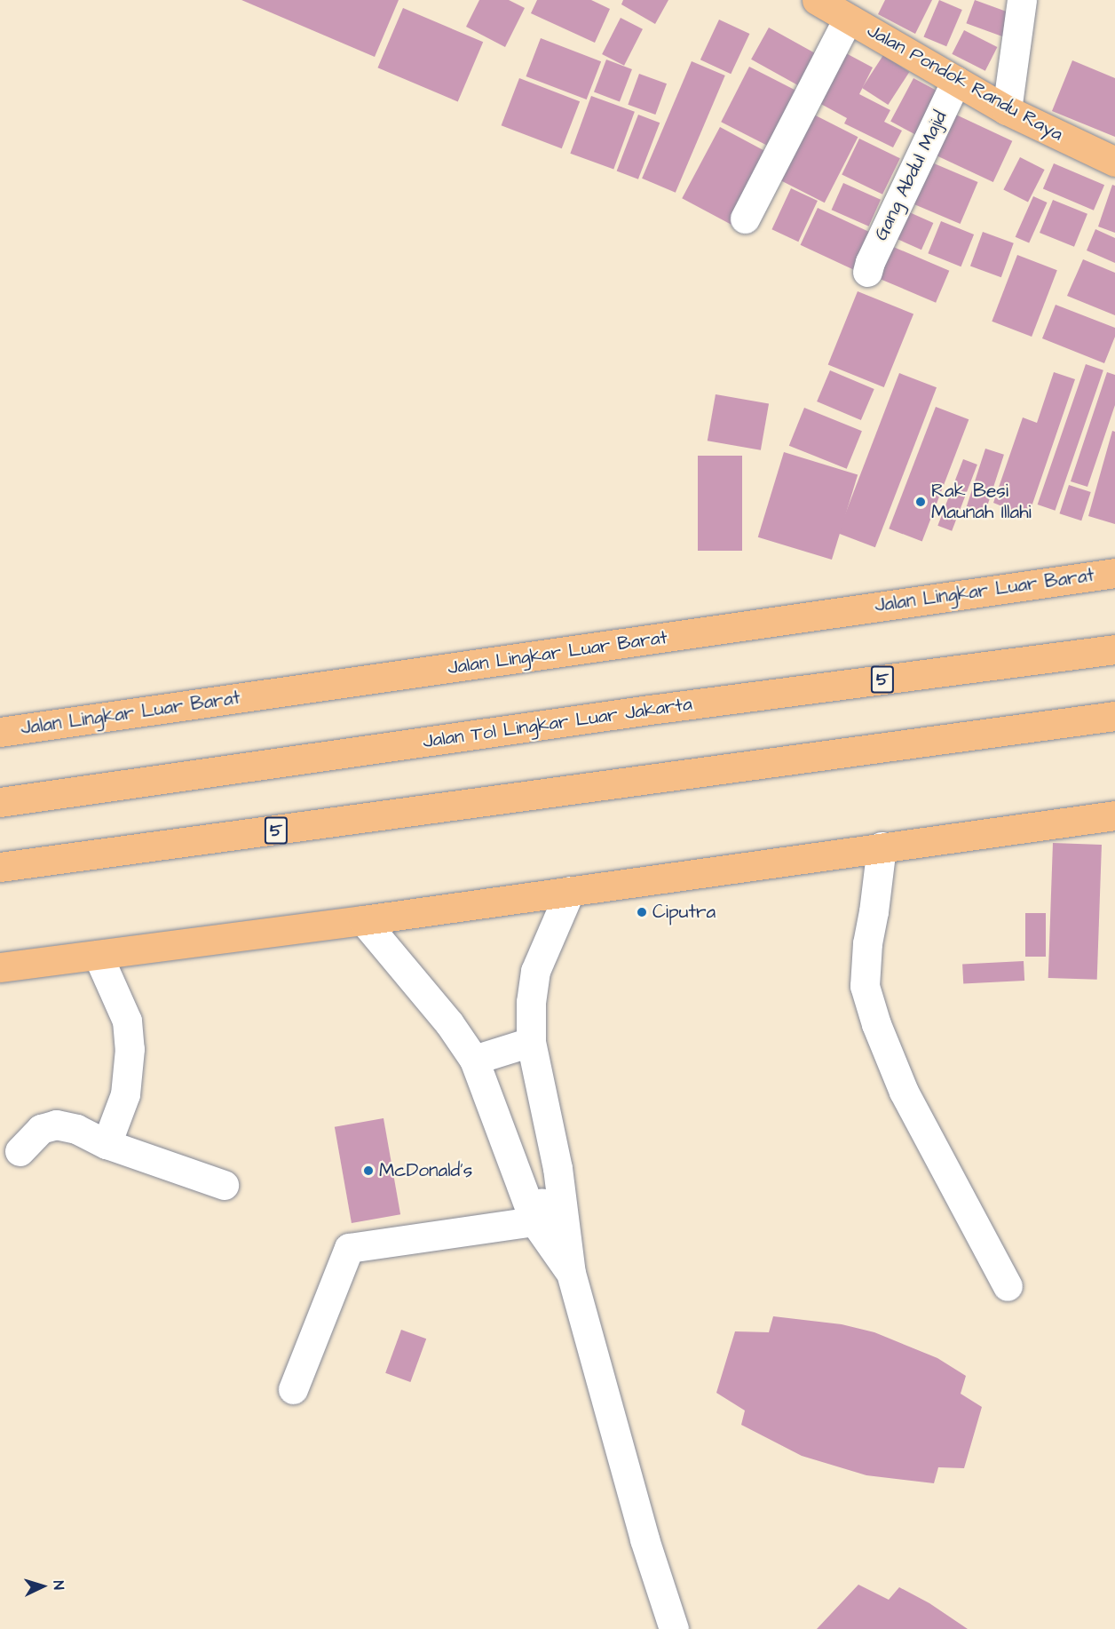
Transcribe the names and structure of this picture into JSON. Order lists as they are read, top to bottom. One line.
{"streets":{"main road":["Jalan Pondok Randu Raya","Jalan Lingkar Luar Barat","5","Jalan Tol Lingkar Luar Jakarta"],"street":["Gang Abdul Majid"]},"crossings":[["Jalan Pondok Randu Raya","Gang Abdul Majid"]],"places":["Rak Besi Maunah Illahi","Ciputra","McDonald's"],"north":"right"}
